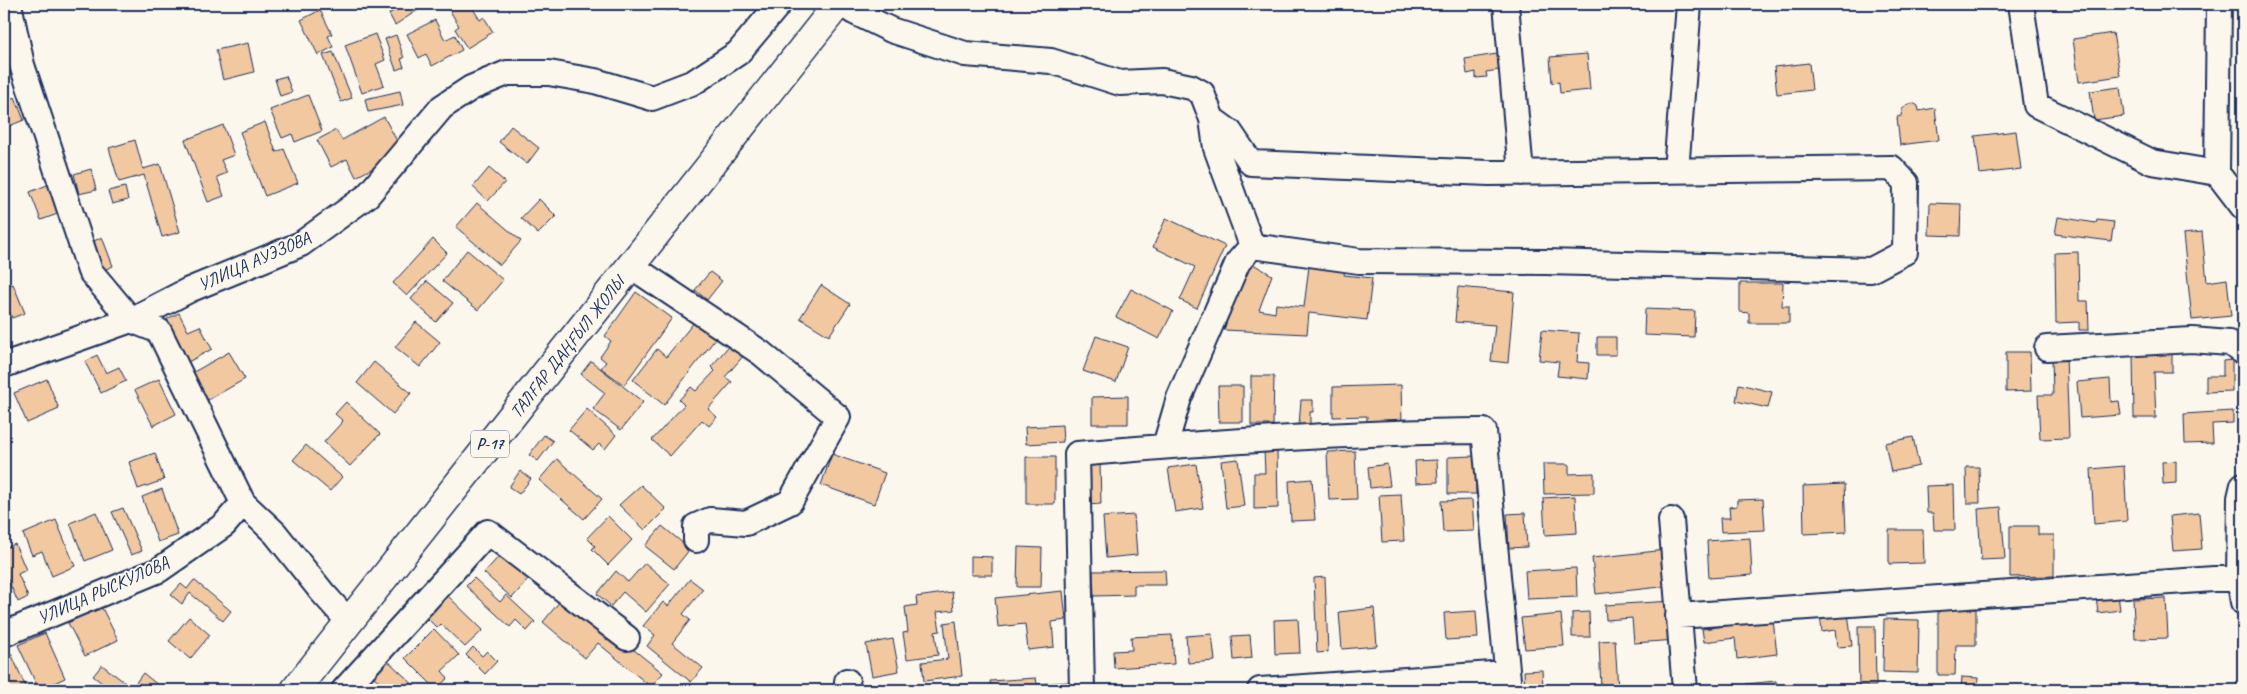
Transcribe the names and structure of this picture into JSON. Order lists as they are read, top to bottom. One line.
{"streets":{"main road":["ТАЛҒАР ДАҢҒЫЛ ЖОЛЫ","P-17"],"street":["УЛИЦА АУЭЗОВА","УЛИЦА РЫСКУЛОВА"]}}
